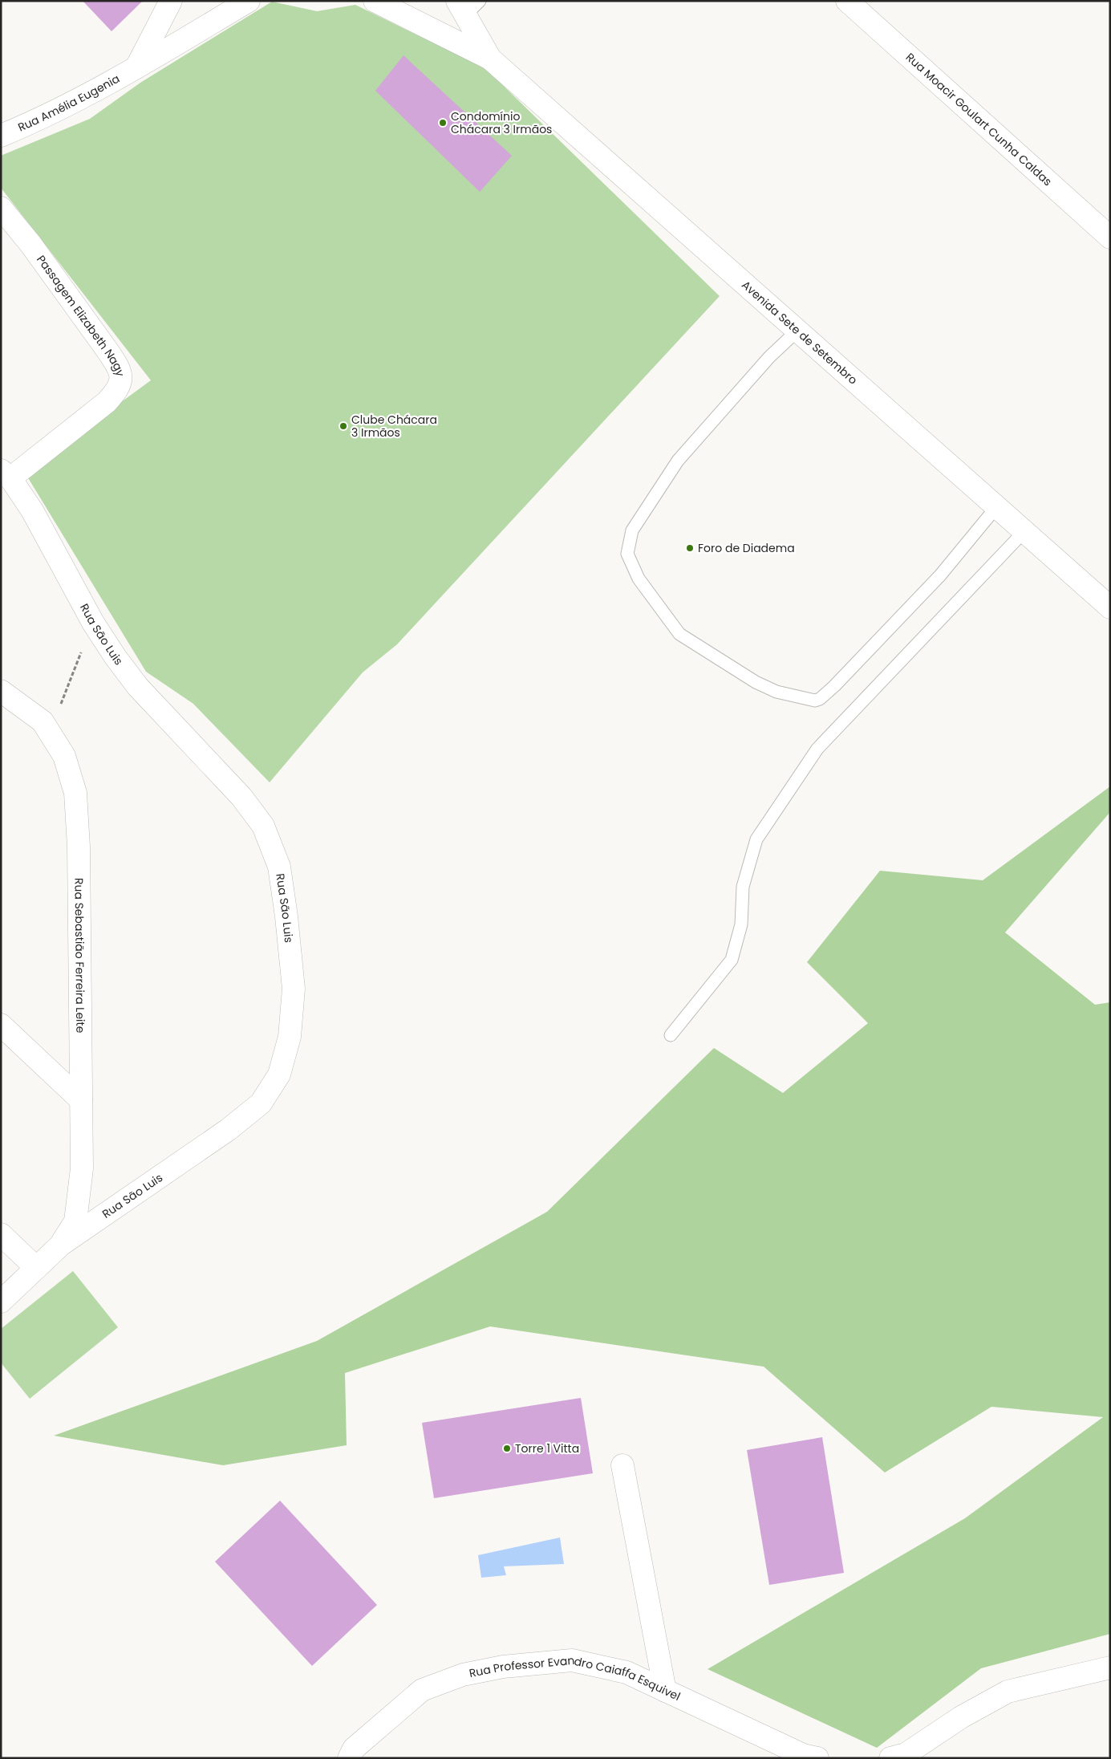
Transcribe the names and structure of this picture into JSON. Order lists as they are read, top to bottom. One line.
{"streets":{"street":["Rua Amélia Eugenia","Rua Moacir Goulart Cunha Caldas","Passagem Elizabeth Nagy","Avenida Sete de Setembro","Rua São Luis","Rua Sebastião Ferreira Leite","Rua Professor Evandro Caiaffa Esquivel"]},"crossings":[["Passagem Elizabeth Nagy","Rua São Luis"],["Rua São Luis","Rua Sebastião Ferreira Leite"]],"places":["Condomínio Chácara 3 Irmãos","Clube Chácara 3 Irmãos","Foro de Diadema","Torre 1 Vitta"]}
